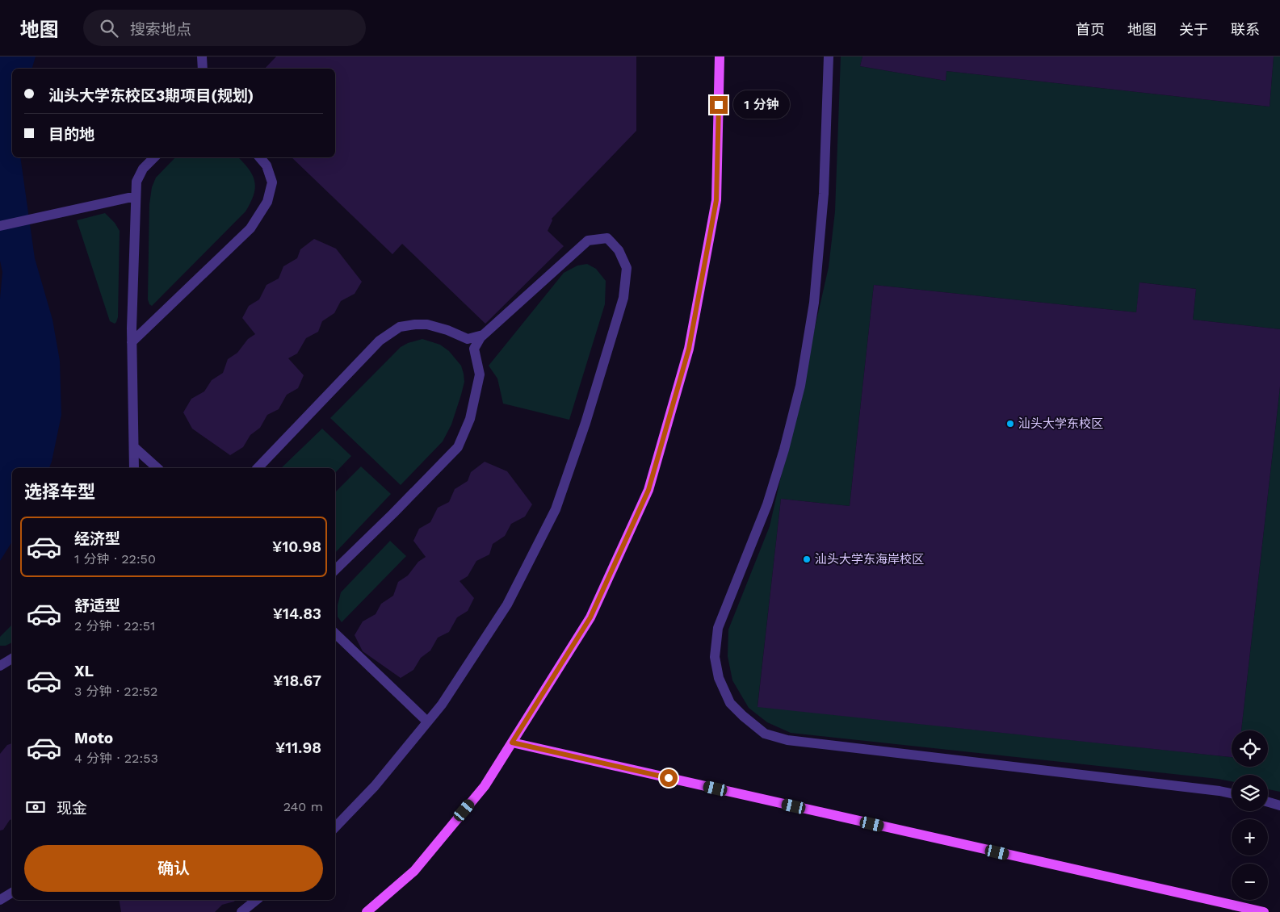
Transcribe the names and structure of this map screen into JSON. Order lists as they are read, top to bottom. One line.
{"places":["汕头大学东校区","汕头大学东海岸校区"],"page":{"header":"地图","search":"搜索地点","nav":["首页","地图","关于","联系"],"banner":["汕头大学东校区3期项目(规划)","目的地"],"bubble":"1 分钟","heading":"选择车型","list":[{"name":"经济型","note":"1 分钟 · 22:50","value":"¥10.98"},{"name":"舒适型","note":"2 分钟 · 22:51","value":"¥14.83"},{"name":"XL","note":"3 分钟 · 22:52","value":"¥18.67"},{"name":"Moto","note":"4 分钟 · 22:53","value":"¥11.98"}],"map_buttons":["+","−"],"pay":["现金","240 m"],"buttons":"确认"}}
